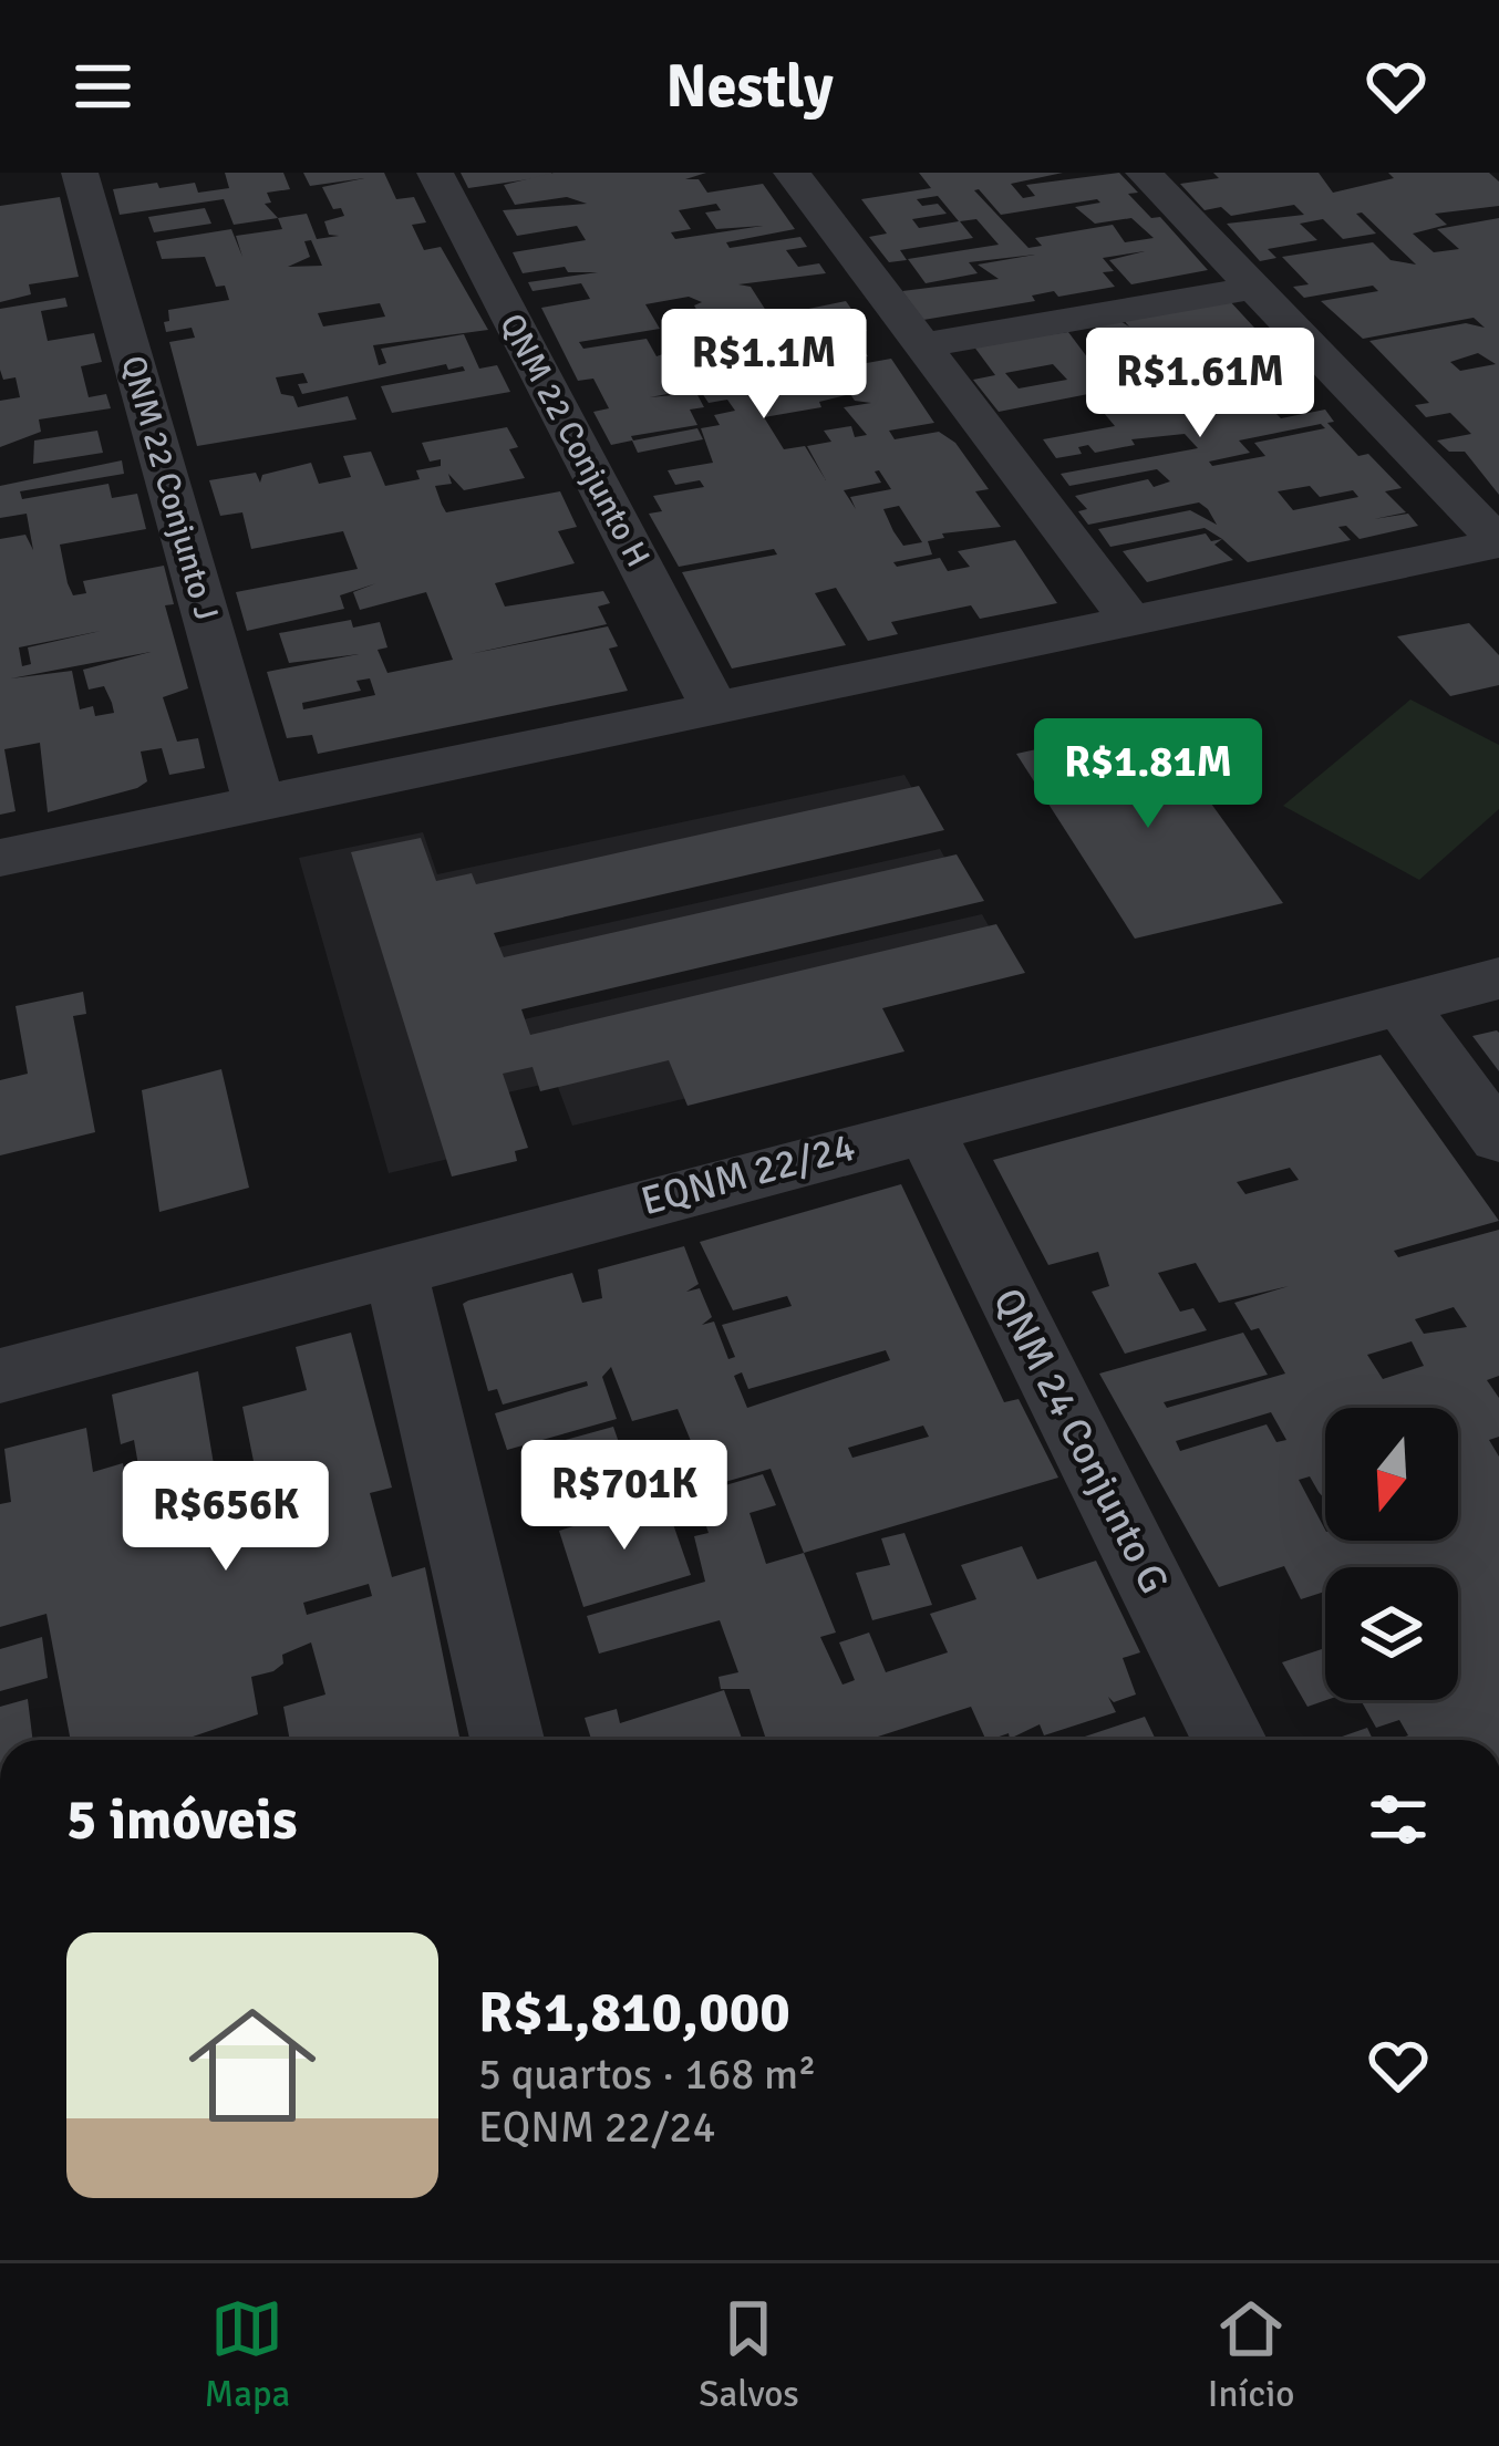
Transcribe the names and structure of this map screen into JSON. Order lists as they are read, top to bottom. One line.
{"streets":{"street":["QNM 22 Conjunto H","QNM 22 Conjunto J","EQNM 22/24","QNM 24 Conjunto G"]},"crossings":[["EQNM 22/24","QNM 24 Conjunto G"]],"north":"bottom","page":{"header":"Nestly","price":["R$1.1M","R$1.61M","R$1.81M","R$701K","R$656K"],"heading":"5 imóveis","list":[{"name":"R$1,810,000","note":"5 quartos · 168 m² · EQNM 22/24"}],"tabs":["Mapa","Salvos","Início"]}}
